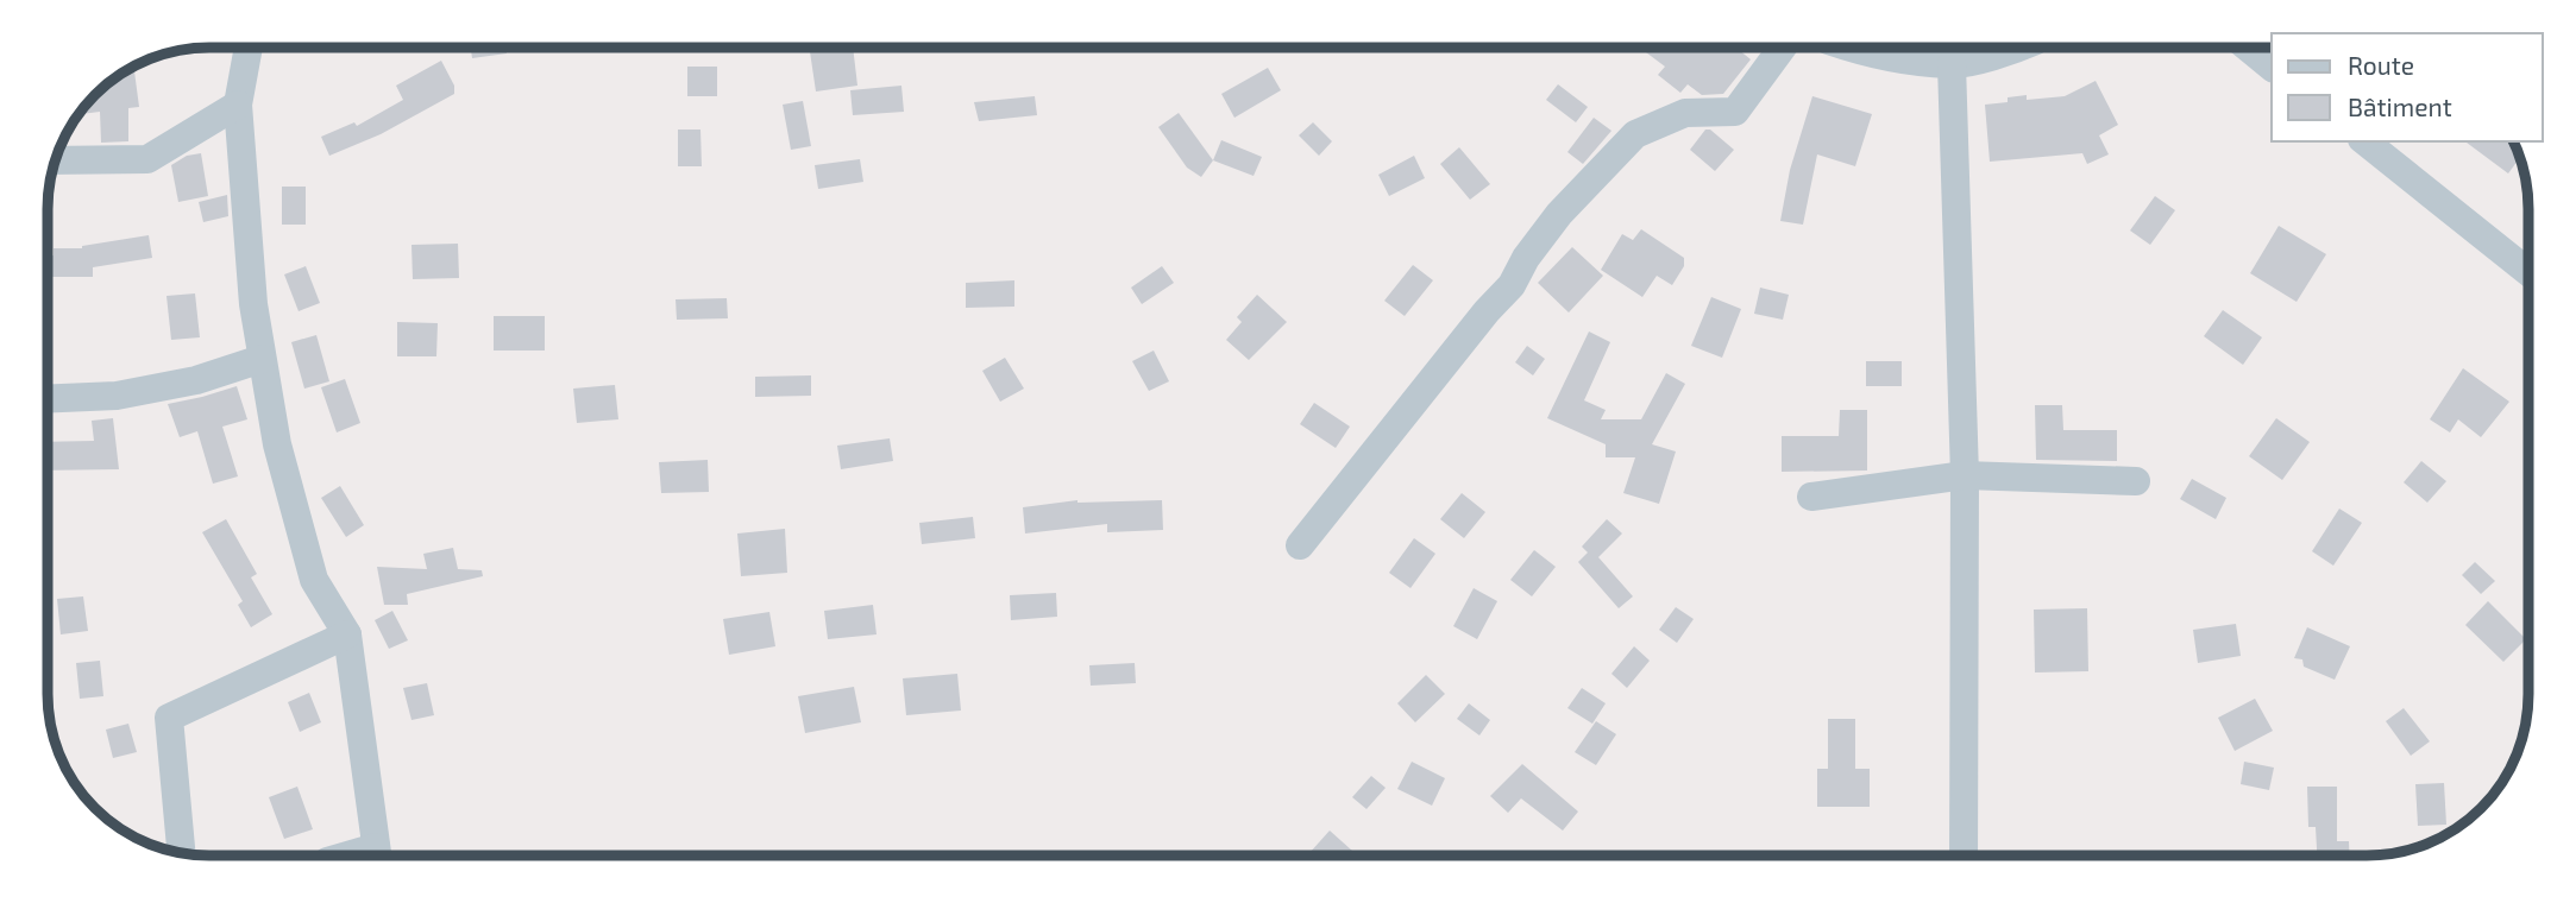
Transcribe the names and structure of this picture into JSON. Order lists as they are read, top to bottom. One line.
{"legend":["Route","Bâtiment"]}
